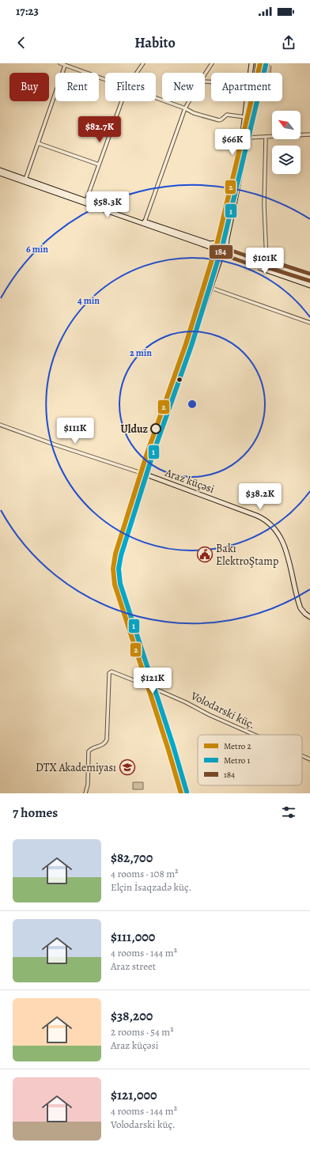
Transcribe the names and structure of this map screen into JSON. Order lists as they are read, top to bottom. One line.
{"streets":{"main road":["Araz küçəsi"],"street":["Volodarski küç."]},"places":{"other":["Ulduz"],"public building":["Bakı ElektroŞtamp"],"school or university":["DTX Akademiyası"]},"lines":["metro line 2","metro line 1","transit line 184"],"legend":["Metro 2","Metro 1","184"],"north":"top left","page":{"status":"17:23","header":"Habito","chip":["Buy","Rent","Filters","New","Apartment"],"price":["$82.7K","$66K","$58.3K","$101K","$111K","$38.2K","$121K"],"heading":"7 homes","list":[{"name":"$82,700","note":"4 rooms · 108 m² · Elçin İsaqzadə küç."},{"name":"$111,000","note":"4 rooms · 144 m² · Araz street"},{"name":"$38,200","note":"2 rooms · 54 m² · Araz küçəsi"},{"name":"$121,000","note":"4 rooms · 144 m² · Volodarski küç."}]},"rings":["6 min","4 min","2 min"]}
